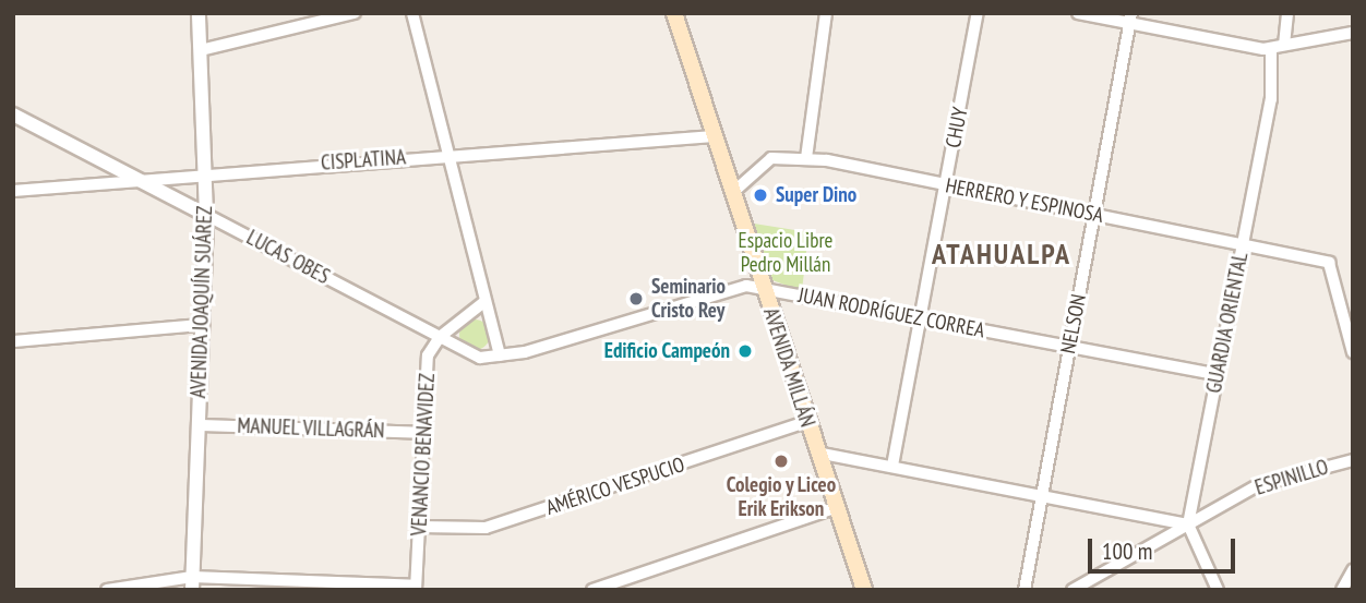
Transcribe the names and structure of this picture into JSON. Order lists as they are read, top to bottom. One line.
{"streets":{"main road":["AVENIDA MILLÁN"],"street":["CHUY","CISPLATINA","HERRERO Y ESPINOSA","LUCAS OBES","AVENIDA JOAQUÍN SUÁREZ","JUAN RODRÍGUEZ CORREA","GUARDIA ORIENTAL","NELSON","MANUEL VILLAGRÁN","VENANCIO BENAVIDEZ","ESPINILLO","AMÉRICO VESPUCIO"]},"crossings":[["CHUY","HERRERO Y ESPINOSA"],["CHUY","JUAN RODRÍGUEZ CORREA"],["CISPLATINA","LUCAS OBES"],["CISPLATINA","AVENIDA JOAQUÍN SUÁREZ"],["CISPLATINA","AVENIDA MILLÁN"],["HERRERO Y ESPINOSA","GUARDIA ORIENTAL"],["HERRERO Y ESPINOSA","NELSON"],["HERRERO Y ESPINOSA","AVENIDA MILLÁN"],["LUCAS OBES","AVENIDA JOAQUÍN SUÁREZ"],["LUCAS OBES","JUAN RODRÍGUEZ CORREA"],["LUCAS OBES","VENANCIO BENAVIDEZ"],["AVENIDA JOAQUÍN SUÁREZ","MANUEL VILLAGRÁN"],["JUAN RODRÍGUEZ CORREA","GUARDIA ORIENTAL"],["JUAN RODRÍGUEZ CORREA","NELSON"],["JUAN RODRÍGUEZ CORREA","AVENIDA MILLÁN"],["JUAN RODRÍGUEZ CORREA","VENANCIO BENAVIDEZ"],["GUARDIA ORIENTAL","ESPINILLO"],["AVENIDA MILLÁN","AMÉRICO VESPUCIO"],["MANUEL VILLAGRÁN","VENANCIO BENAVIDEZ"],["VENANCIO BENAVIDEZ","AMÉRICO VESPUCIO"]],"districts":["ATAHUALPA"],"parks":["Espacio Libre Pedro Millán"],"places":["Super Dino","Seminario Cristo Rey","Edificio Campeón","Colegio y Liceo Erik Erikson"],"scale_bar":"100 m"}
